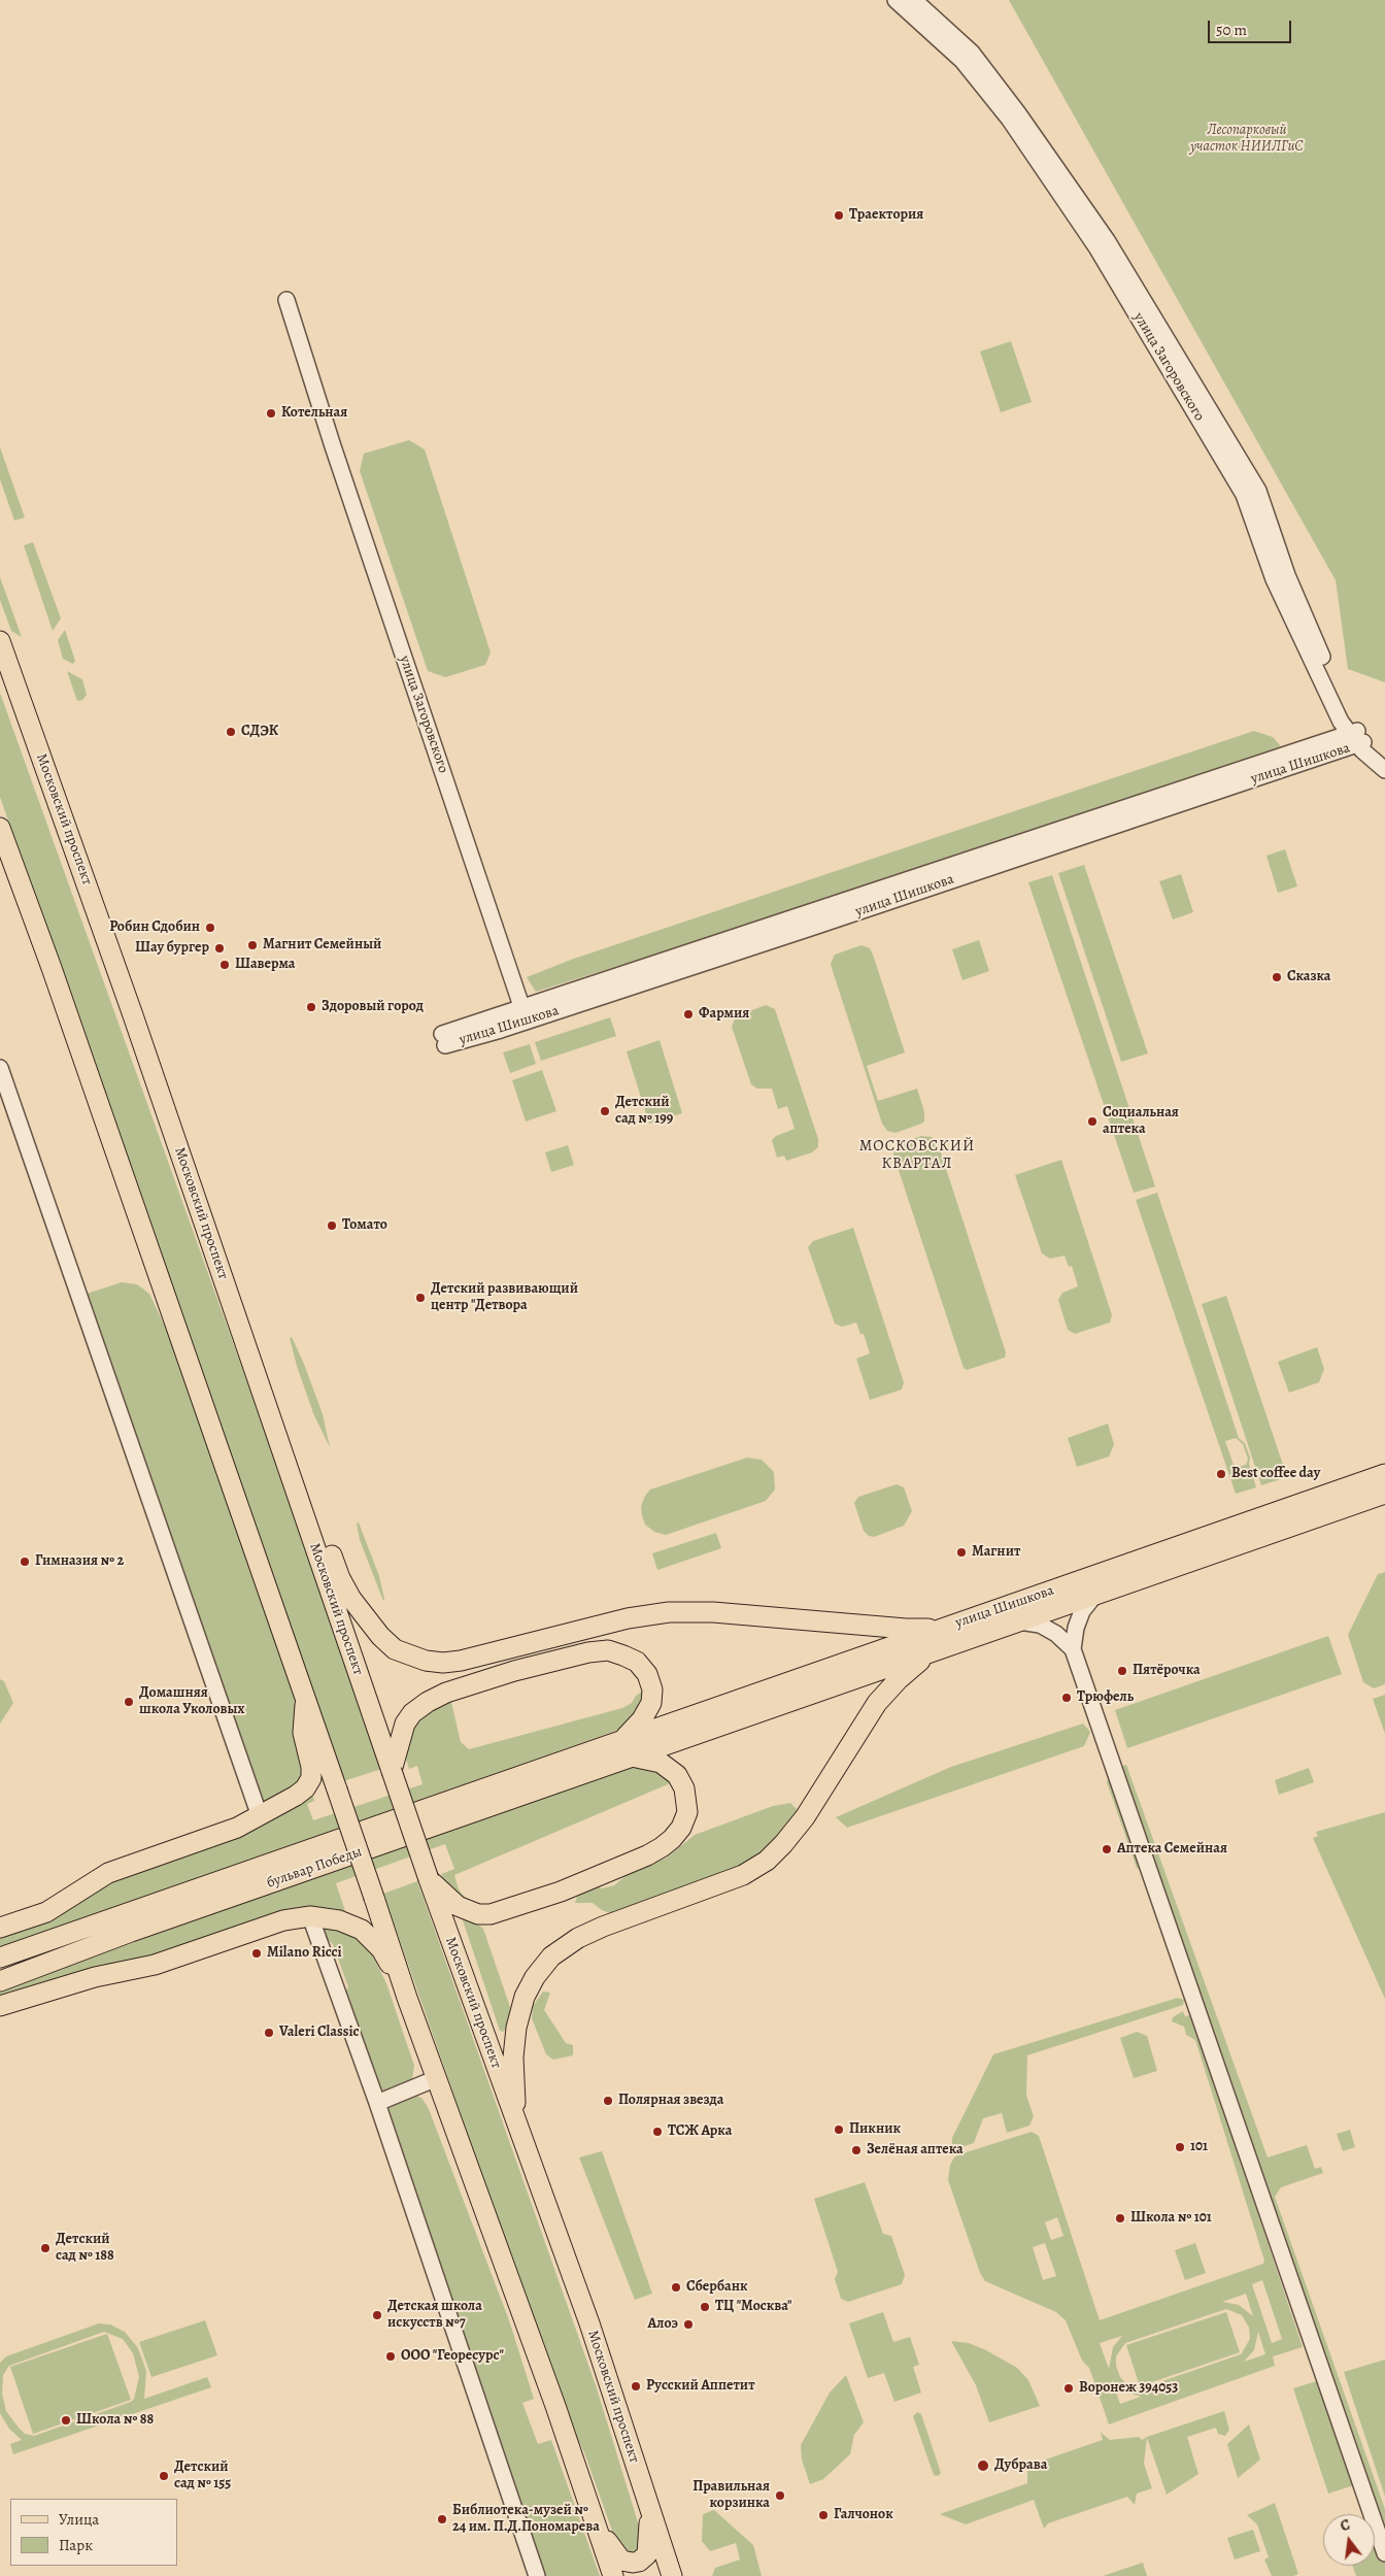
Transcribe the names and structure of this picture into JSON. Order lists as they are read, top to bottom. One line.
{"streets":{"main road":["улица Шишкова","Московский проспект","бульвар Победы"],"street":["улица Загоровского"]},"crossings":[["улица Загоровского","улица Шишкова"],["улица Шишкова","бульвар Победы"]],"districts":["МОСКОВСКИЙ КВАРТАЛ"],"parks":["Лесопарковый участок НИИЛГиС"],"places":["Траектория","Котельная","СДЭК","Робин Сдобин","Магнит Семейный","Шау бургер","Шаверма","Сказка","Здоровый город","Фармия","Детский сад № 199","Социальная аптека","Томато","Детский развивающий центр \"Детвора","Best coffee day","Магнит","Гимназия № 2","Пятёрочка","Трюфель","Домашняя школа Уколовых","Аптека Семейная","Milano Ricci","Valeri Classic","Полярная звезда","Пикник","ТСЖ Арка","101","Зелёная аптека","Школа № 101","Детский сад № 188","Сбербанк","ТЦ \"Москва\"","Детская школа искусств №7","Алоэ","ООО \"Георесурс\"","Русский Аппетит","Воронеж 394053","Школа № 88","Дубрава","Детский сад № 155","Правильная корзинка","Галчонок","Библиотека-музей № 24 им. П.Д.Пономарева"],"legend":["Улица","Парк"],"scale_bar":"50 m","north":"top"}
